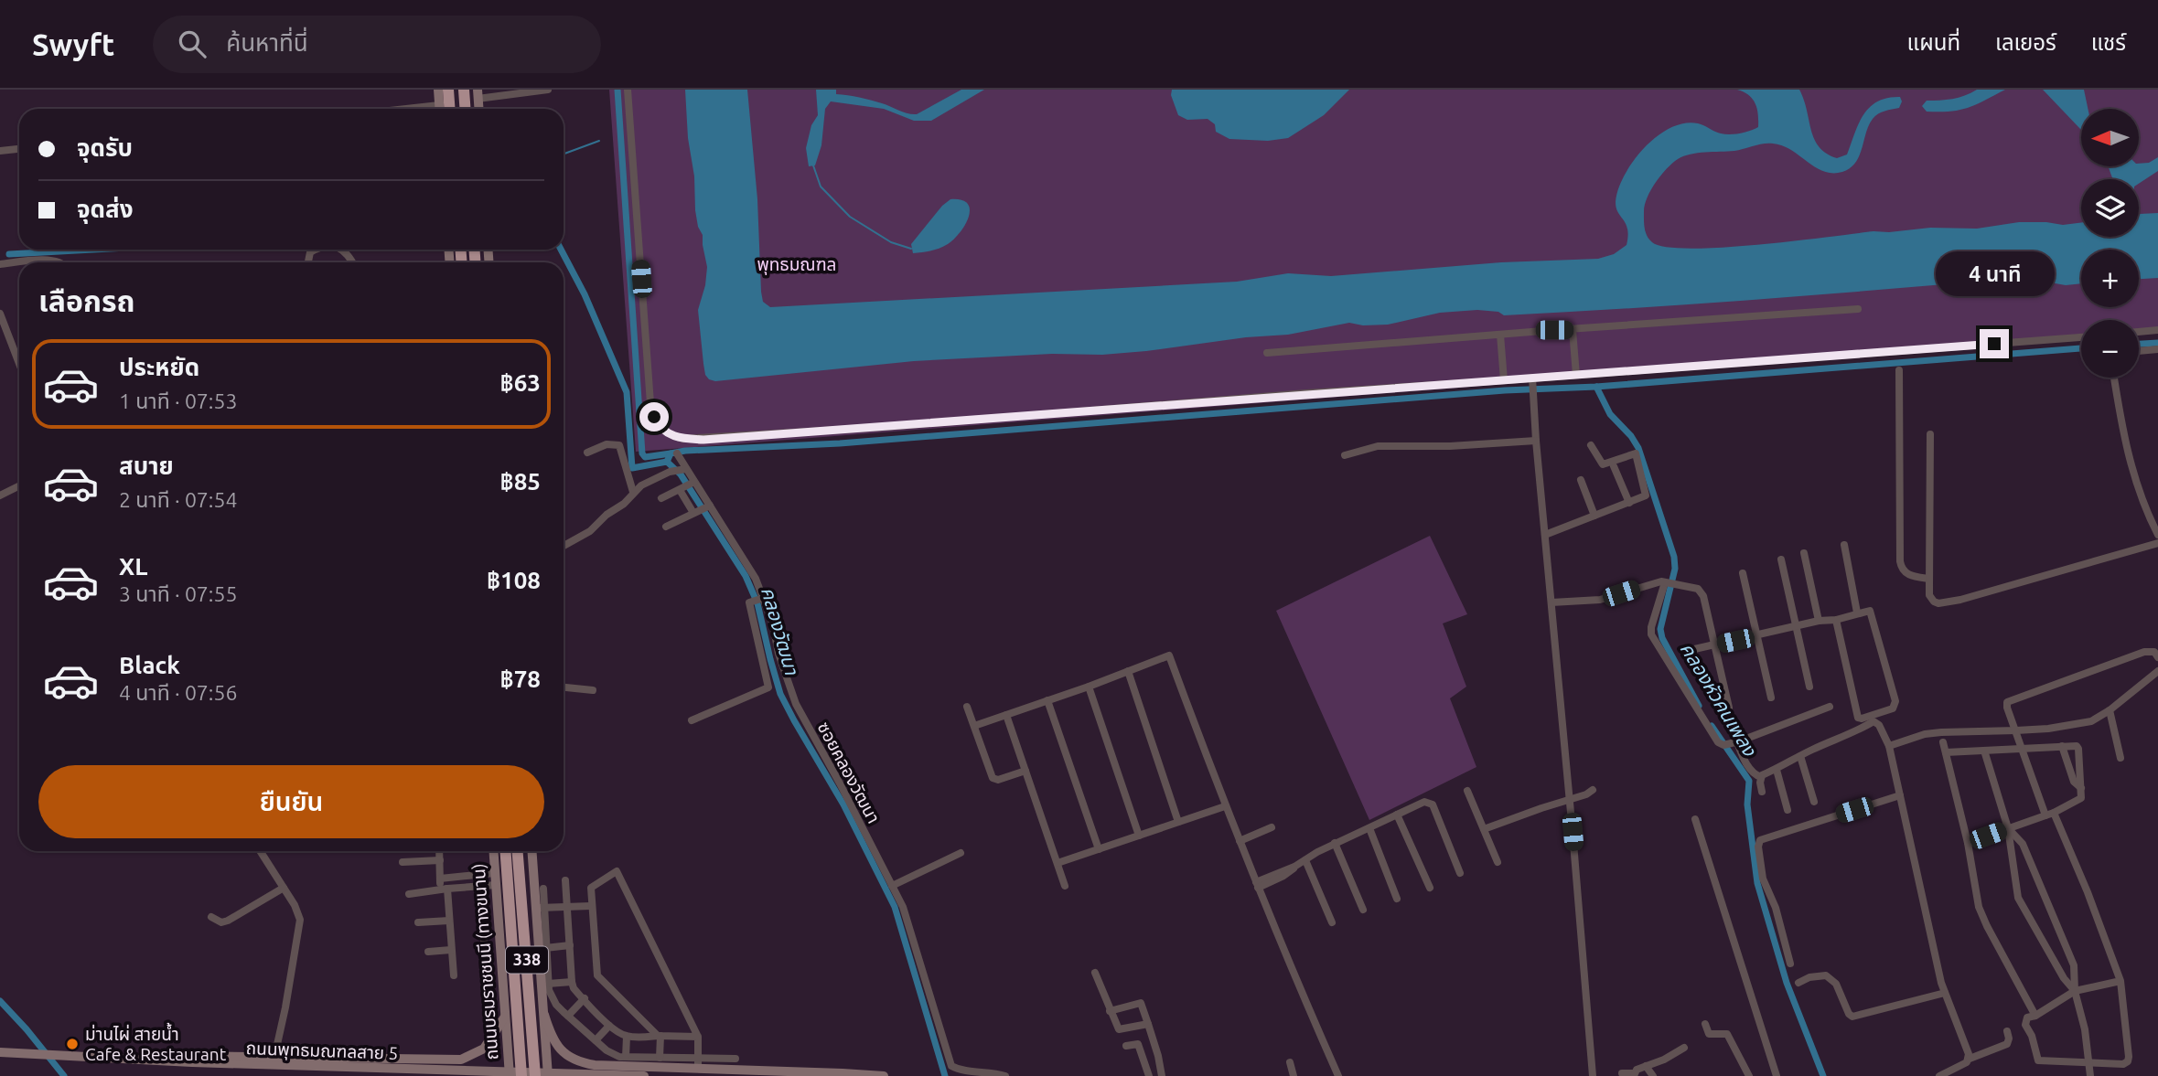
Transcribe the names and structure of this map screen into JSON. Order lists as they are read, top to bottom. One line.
{"streets":{"highway":["338"],"main road":["ถนนบรมราชชนนี (ทางขนาน)","ถนนพุทธมณฑลสาย 5"],"street":["ซอยคลองวัฒนา"]},"water":["คลองวัฒนา","คลองหัวคนเพลง"],"parks":["พุทธมณฑล"],"places":["ม่านไผ่ สายน้ำ Cafe & Restaurant"],"north":"left","page":{"header":"Swyft","search":"ค้นหาที่นี่","nav":["แผนที่","เลเยอร์","แชร์"],"map_buttons":["+","−"],"banner":["จุดรับ","จุดส่ง"],"bubble":"4 นาที","heading":"เลือกรถ","list":[{"name":"ประหยัด","note":"1 นาที · 07:53","value":"฿63"},{"name":"สบาย","note":"2 นาที · 07:54","value":"฿85"},{"name":"XL","note":"3 นาที · 07:55","value":"฿108"},{"name":"Black","note":"4 นาที · 07:56","value":"฿78"}],"buttons":"ยืนยัน"}}
